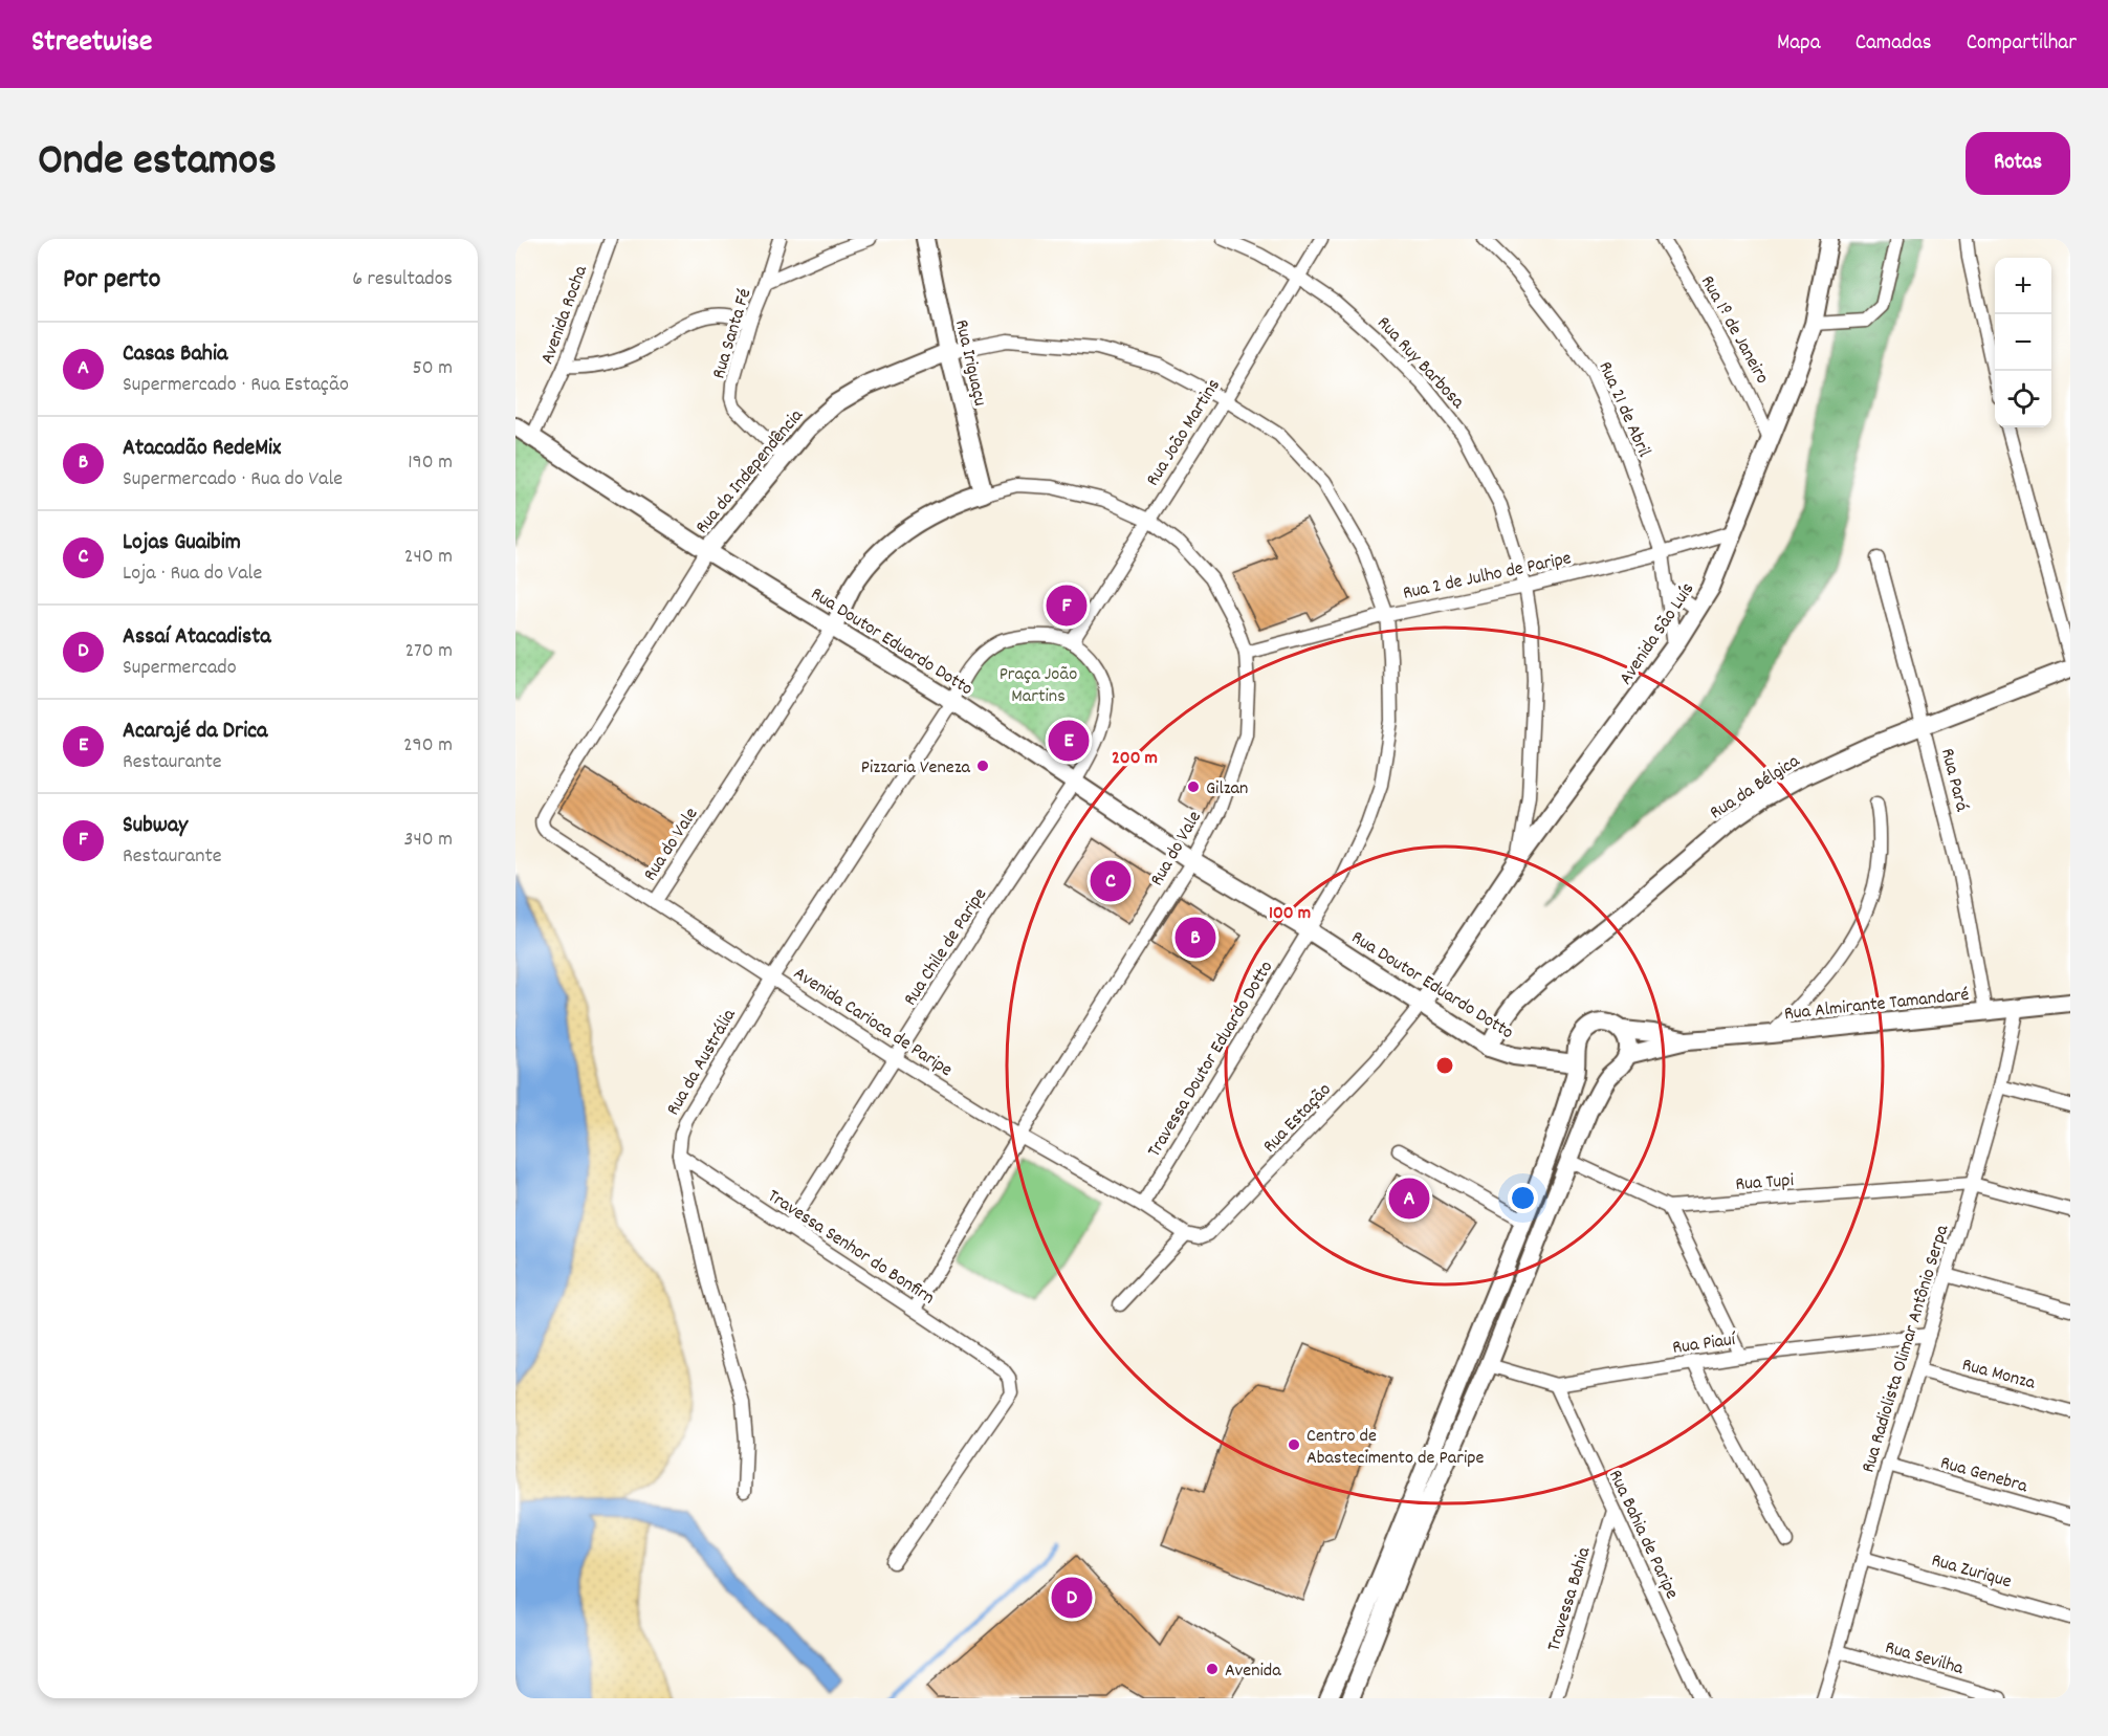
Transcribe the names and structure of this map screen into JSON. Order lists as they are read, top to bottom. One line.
{"streets":{"main road":["Rua Iriguaçu","Rua da Independência","Avenida São Luís","Rua Doutor Eduardo Dotto","Rua da Bélgica","Rua do Vale","Rua Almirante Tamandaré"],"street":["Avenida Rocha","Rua 1º de Janeiro","Rua Santa Fé","Rua Ruy Barbosa","Rua 21 de Abril","Rua João Martins","Rua 2 de Julho de Paripe","Rua Pará","Rua Chile de Paripe","Avenida Carioca de Paripe","Travessa Doutor Eduardo Dotto","Rua da Austrália","Rua Estação","Rua Tupi","Travessa Senhor do Bonfirn","Rua Piauí","Rua Radiolista Olimar Antônio Serpa","Rua Monza","Rua Genebra","Rua Bahia de Paripe","Rua Zurique","Travessa Bahia","Rua Sevilha"]},"crossings":[["Avenida Rocha","Rua Doutor Eduardo Dotto"],["Rua 1º de Janeiro","Avenida São Luís"],["Rua Santa Fé","Rua da Independência"],["Rua Ruy Barbosa","Rua João Martins"],["Rua Ruy Barbosa","Rua 2 de Julho de Paripe"],["Rua Ruy Barbosa","Avenida São Luís"],["Rua Iriguaçu","Rua da Independência"],["Rua Iriguaçu","Rua do Vale"],["Rua 21 de Abril","Rua 2 de Julho de Paripe"],["Rua 21 de Abril","Avenida São Luís"],["Rua João Martins","Rua da Independência"],["Rua João Martins","Rua do Vale"],["Rua da Independência","Rua 2 de Julho de Paripe"],["Rua da Independência","Rua Doutor Eduardo Dotto"],["Rua da Independência","Avenida Carioca de Paripe"],["Rua da Independência","Travessa Doutor Eduardo Dotto"],["Rua 2 de Julho de Paripe","Avenida São Luís"],["Rua 2 de Julho de Paripe","Rua do Vale"],["Avenida São Luís","Rua Doutor Eduardo Dotto"],["Avenida São Luís","Rua Estação"],["Rua Doutor Eduardo Dotto","Rua da Bélgica"],["Rua Doutor Eduardo Dotto","Rua do Vale"],["Rua Doutor Eduardo Dotto","Rua Chile de Paripe"],["Rua Doutor Eduardo Dotto","Rua Almirante Tamandaré"],["Rua Doutor Eduardo Dotto","Travessa Doutor Eduardo Dotto"],["Rua Doutor Eduardo Dotto","Rua da Austrália"],["Rua Doutor Eduardo Dotto","Rua Estação"],["Rua Pará","Rua da Bélgica"],["Rua Pará","Rua Almirante Tamandaré"],["Rua do Vale","Avenida Carioca de Paripe"],["Rua do Vale","Travessa Senhor do Bonfirn"],["Rua Chile de Paripe","Avenida Carioca de Paripe"],["Rua Chile de Paripe","Travessa Senhor do Bonfirn"],["Rua Almirante Tamandaré","Rua Radiolista Olimar Antônio Serpa"],["Avenida Carioca de Paripe","Travessa Doutor Eduardo Dotto"],["Avenida Carioca de Paripe","Rua da Austrália"],["Avenida Carioca de Paripe","Rua Estação"],["Rua da Austrália","Travessa Senhor do Bonfirn"],["Rua Tupi","Rua Radiolista Olimar Antônio Serpa"],["Rua Piauí","Rua Radiolista Olimar Antônio Serpa"],["Rua Piauí","Rua Bahia de Paripe"],["Rua Radiolista Olimar Antônio Serpa","Rua Monza"],["Rua Radiolista Olimar Antônio Serpa","Rua Genebra"],["Rua Radiolista Olimar Antônio Serpa","Rua Zurique"],["Rua Radiolista Olimar Antônio Serpa","Rua Sevilha"],["Rua Bahia de Paripe","Travessa Bahia"]],"parks":["Praça João Martins"],"places":["Pizzaria Veneza","Gilzan","Centro de Abastecimento de Paripe","Avenida"],"page":{"header":"Streetwise","nav":["Mapa","Camadas","Compartilhar"],"title":"Onde estamos","buttons":"Rotas","heading":["Por perto","6 resultados"],"map_buttons":["+","−"],"list":[{"mark":"A","name":"Casas Bahia","note":"Supermercado · Rua Estação","value":"50 m"},{"mark":"B","name":"Atacadão RedeMix","note":"Supermercado · Rua do Vale","value":"190 m"},{"mark":"C","name":"Lojas Guaibim","note":"Loja · Rua do Vale","value":"240 m"},{"mark":"D","name":"Assaí Atacadista","note":"Supermercado","value":"270 m"},{"mark":"E","name":"Acarajé da Drica","note":"Restaurante","value":"290 m"},{"mark":"F","name":"Subway","note":"Restaurante","value":"340 m"}],"pins":["F","E","C","B","A","D"]},"rings":["200 m","100 m"]}
